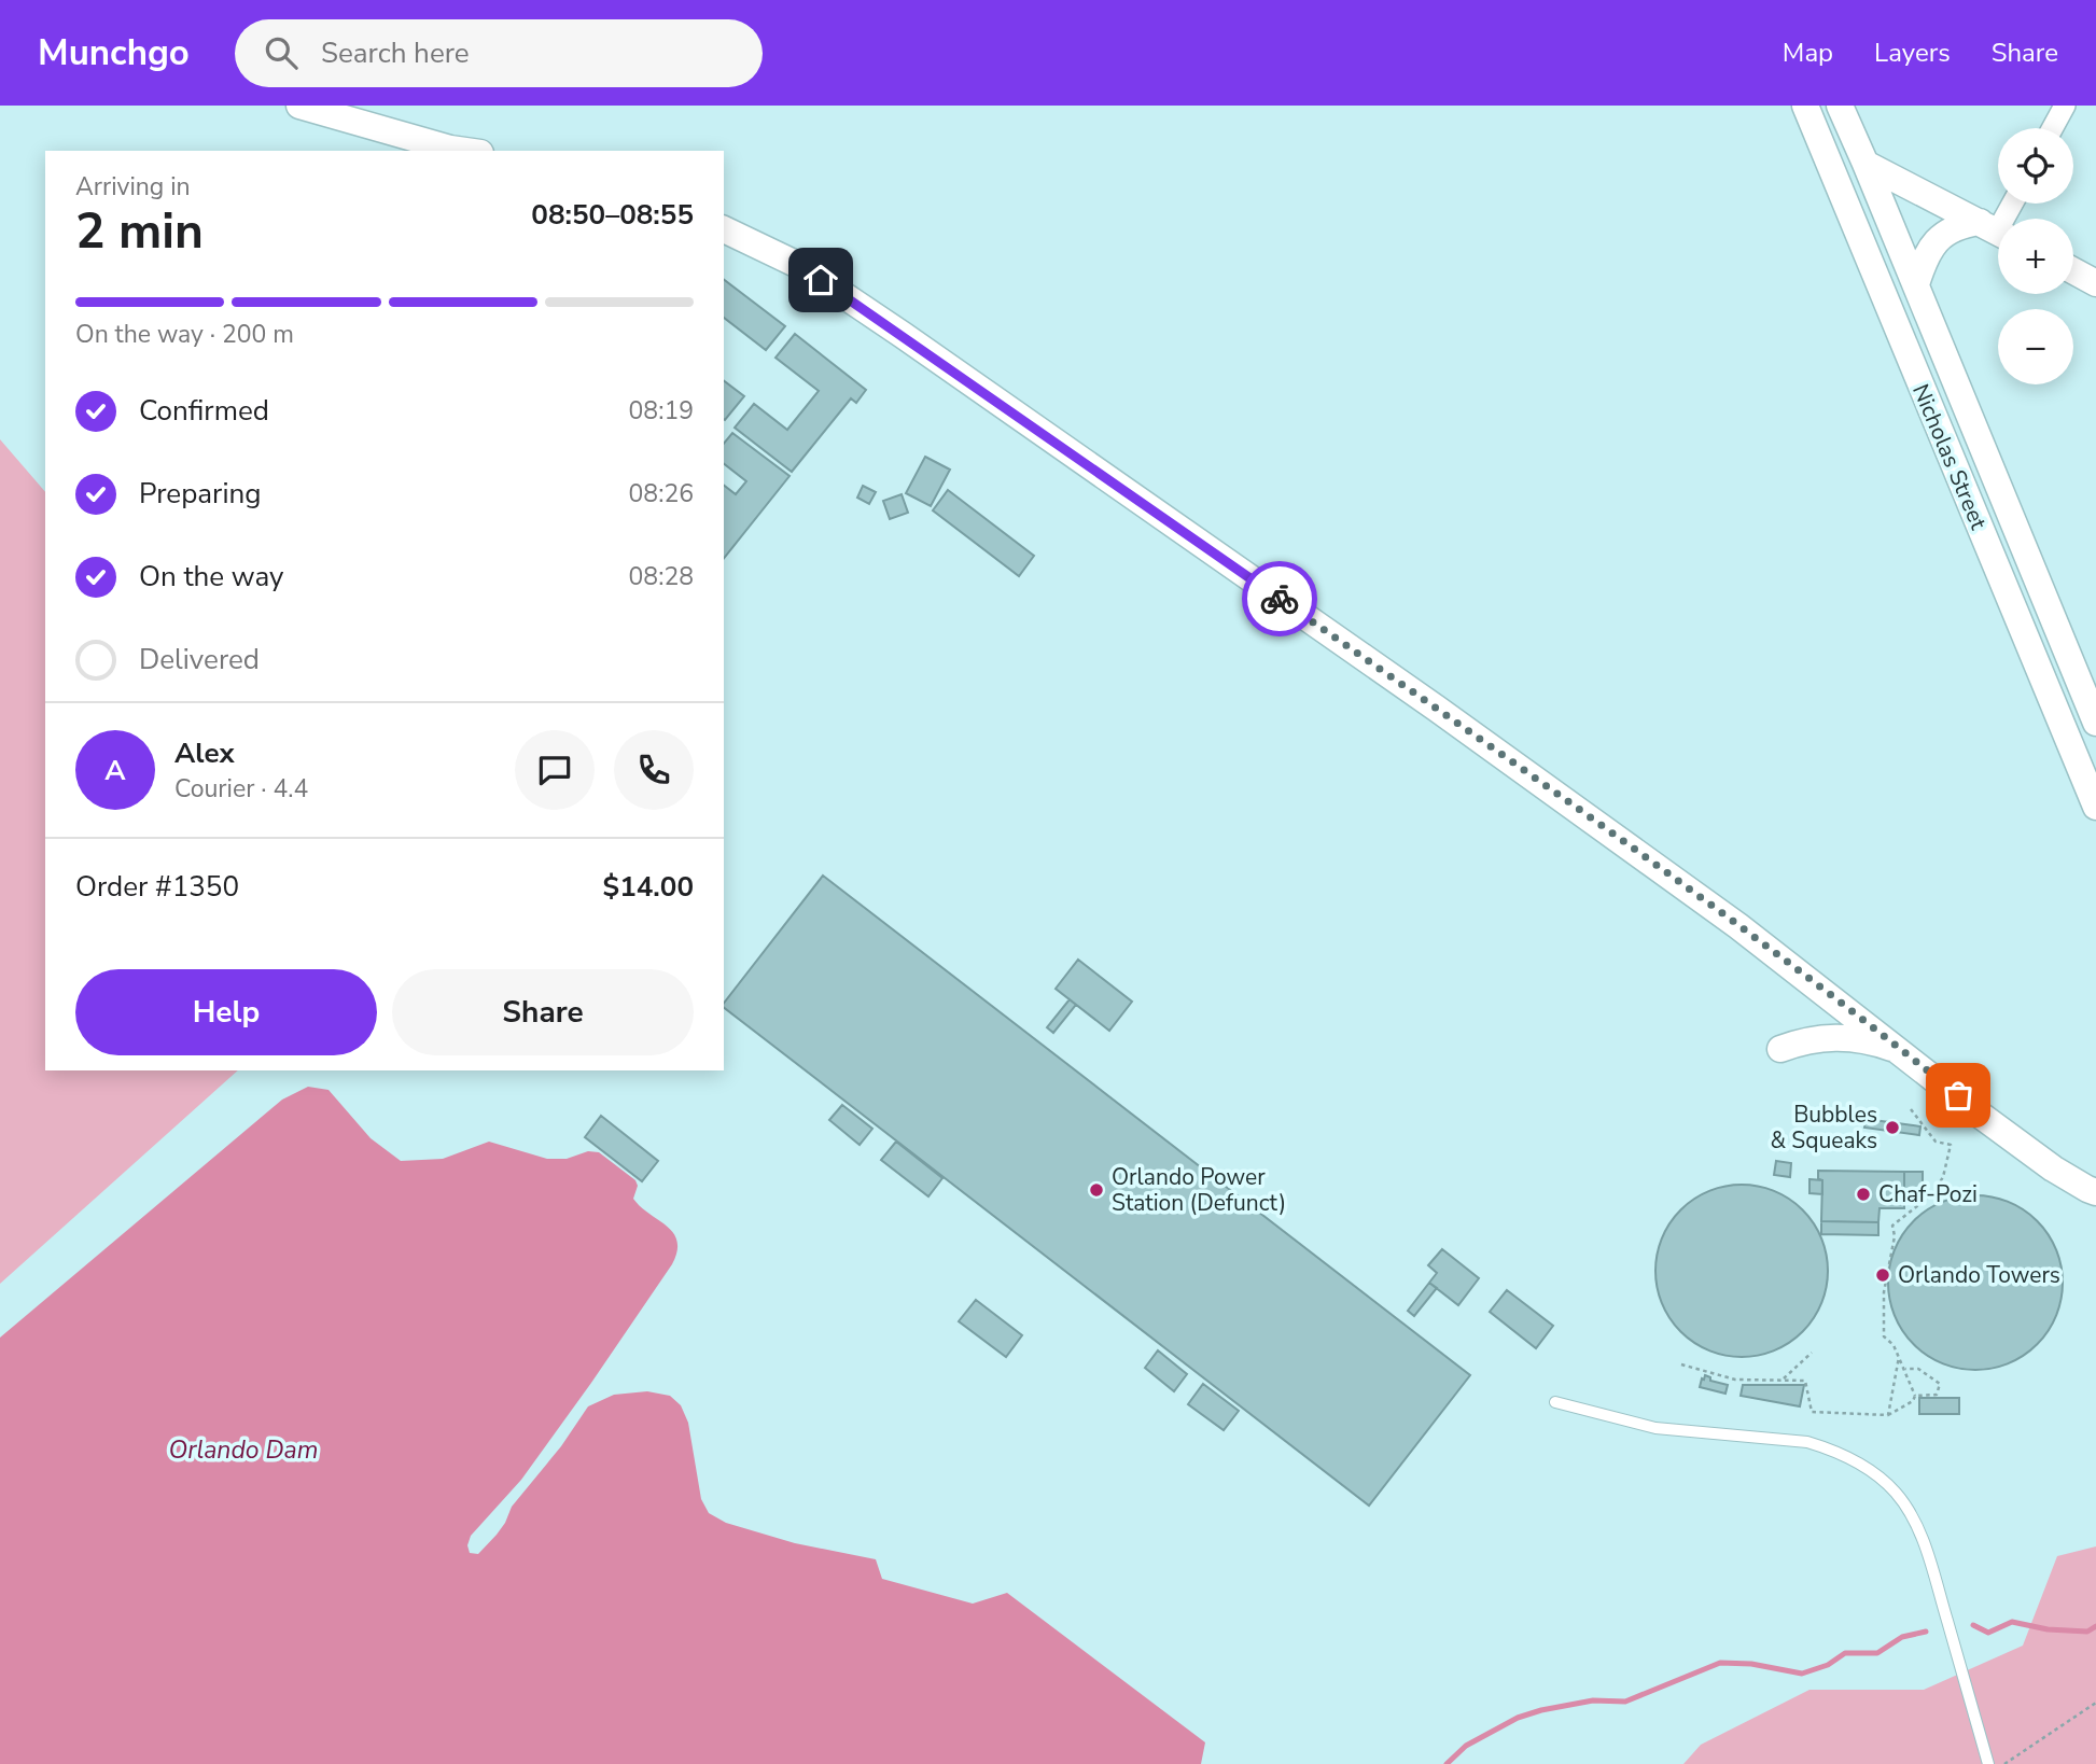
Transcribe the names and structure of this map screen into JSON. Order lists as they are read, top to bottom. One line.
{"streets":{"street":["Nicholas Street"]},"water":["Orlando Dam"],"places":["Bubbles & Squeaks","Orlando Power Station (Defunct)","Chaf-Pozi","Orlando Towers"],"page":{"header":"Munchgo","search":"Search here","nav":["Map","Layers","Share"],"map_buttons":["+","−"],"heading":["2 min","Arriving in","08:50–08:55"],"panel":["Alex","Courier · 4.4","Order #1350","$14.00"],"bar":"On the way · 200 m","list":[["Confirmed","08:19"],["Preparing","08:26"],["On the way","08:28"],"Delivered"],"round":"A","buttons":["Help","Share"]}}
